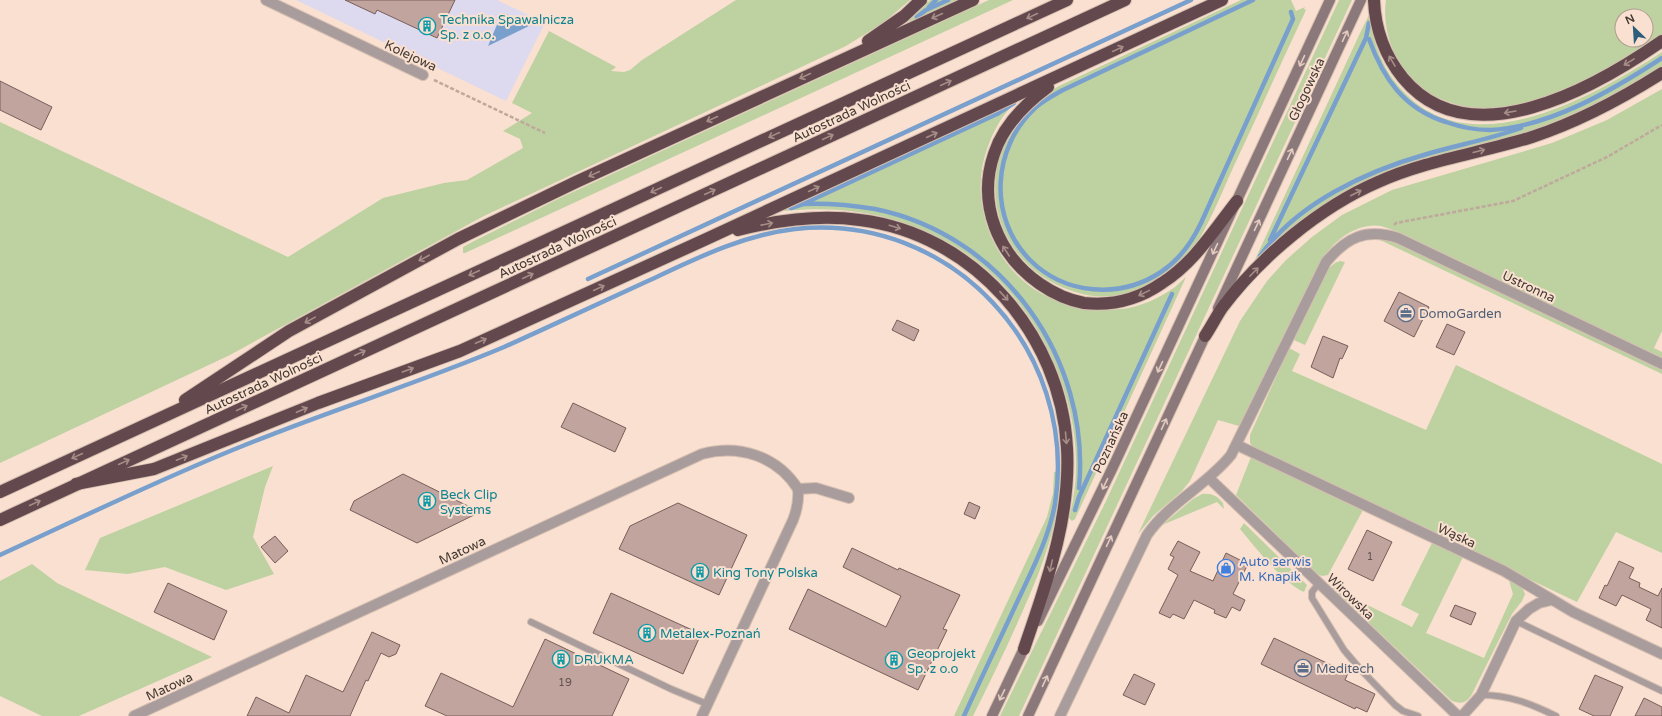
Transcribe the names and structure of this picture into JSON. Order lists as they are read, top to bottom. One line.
{"streets":{"highway":["Autostrada Wolności"],"main road":["Głogowska","Poznańska"],"street":["Kolejowa","Ustronna","Wąska","Matowa","Wirowska"]},"crossings":[["Głogowska","Poznańska"]],"places":{"building":["Technika Spawalnicza Sp. z o.o.","Beck Clip Systems","King Tony Polska","Metalex-Poznań","DRUKMA","Geoprojekt Sp. z o.o"],"office":["DomoGarden","Meditech"],"shop":["Auto serwis M. Knapik"]},"house_numbers":["1","19"],"north":"top left"}
